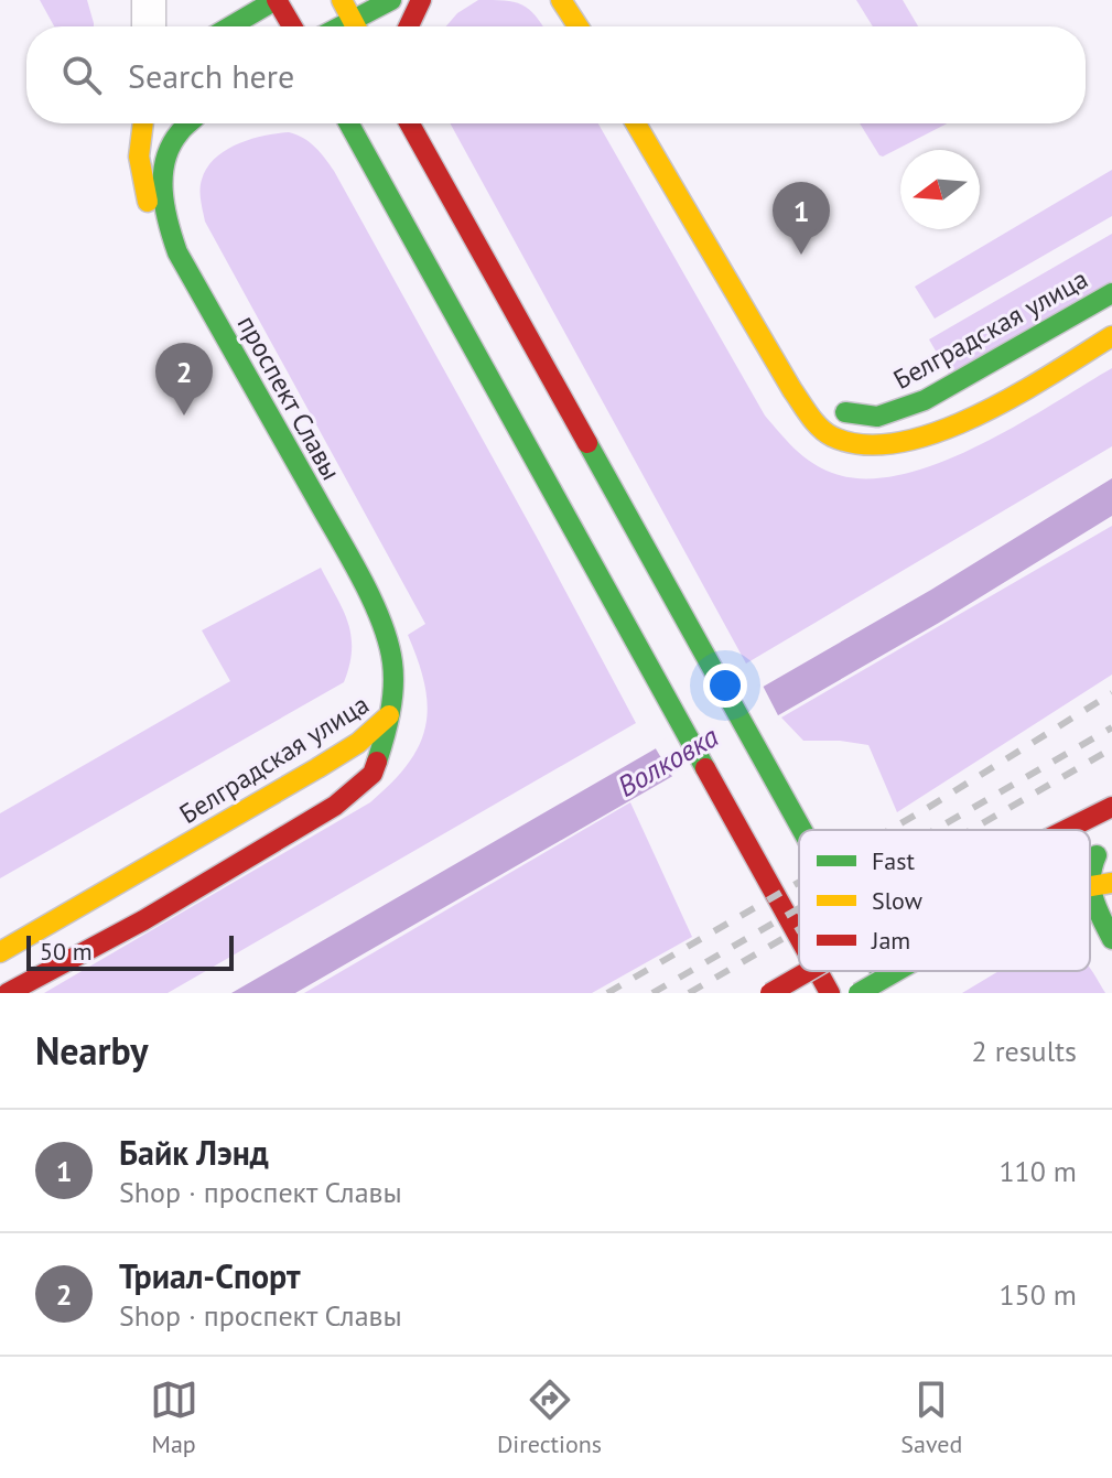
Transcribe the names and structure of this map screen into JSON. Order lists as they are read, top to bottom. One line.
{"streets":{"street":["Белградская улица","проспект Славы"]},"crossings":[["Белградская улица","проспект Славы"]],"water":["Волковка"],"legend":["Fast","Slow","Jam"],"scale_bar":"50 m","north":"left","page":{"search":"Search here","pins":["1","2"],"scale":"50 m","heading":["Nearby","2 results"],"list":[{"mark":"1","name":"Байк Лэнд","note":"Shop · проспект Славы","value":"110 m"},{"mark":"2","name":"Триал-Спорт","note":"Shop · проспект Славы","value":"150 m"}],"nav":["Map","Directions","Saved"]}}
